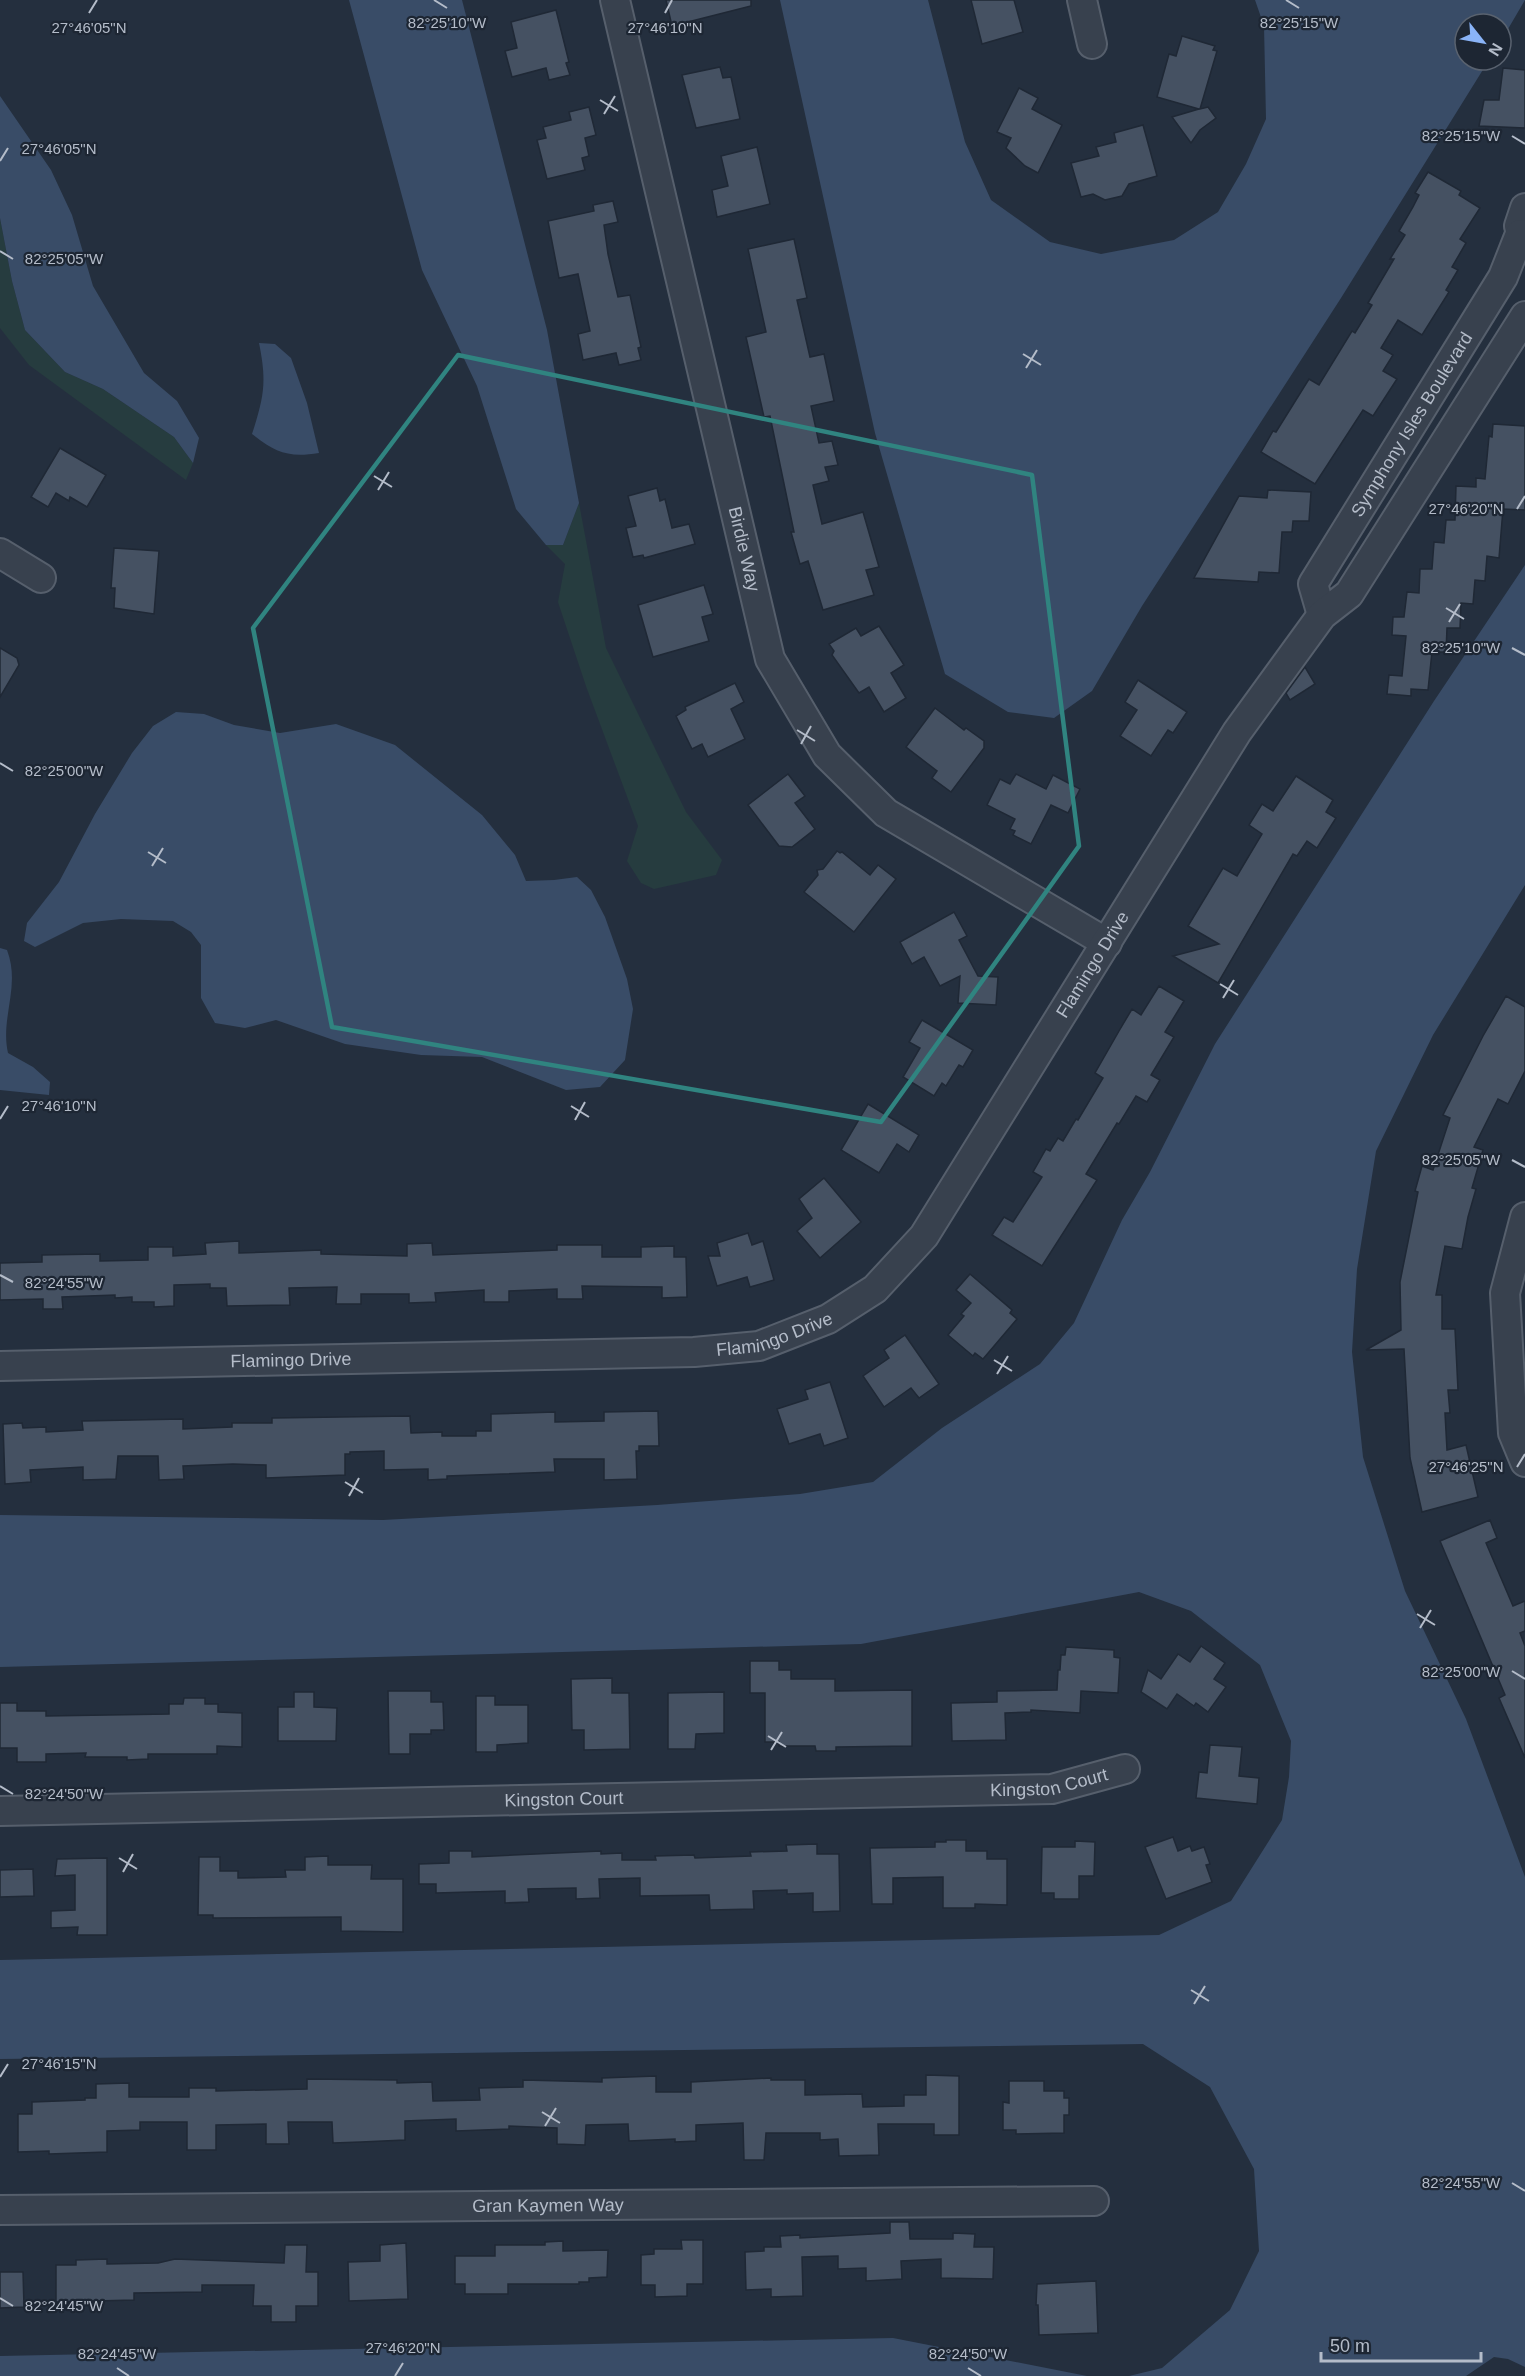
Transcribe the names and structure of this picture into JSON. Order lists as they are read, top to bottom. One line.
{"streets":{"street":["Symphony Isles Boulevard","Birdie Way","Flamingo Drive","Kingston Court","Gran Kaymen Way"]},"crossings":[["Symphony Isles Boulevard","Flamingo Drive"],["Birdie Way","Flamingo Drive"]],"scale_bar":"50 m","north":"bottom right","coordinates":["82°25'10\"W","82°25'15\"W","27°46'05\"N","27°46'10\"N","82°25'05\"W","27°46'20\"N","82°25'00\"W","82°24'55\"W","27°46'25\"N","82°24'50\"W","27°46'15\"N","82°24'45\"W"]}
